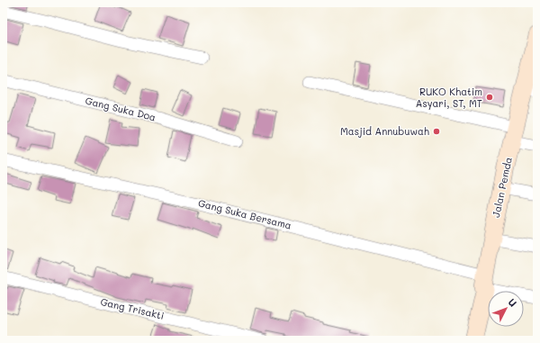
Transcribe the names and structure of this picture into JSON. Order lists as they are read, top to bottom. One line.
{"streets":{"street":["Gang Suka Doa","Jalan Pemda","Gang Suka Bersama","Gang Trisakti"]},"crossings":[["Jalan Pemda","Gang Suka Bersama"]],"places":["RUKO Khatim Asyari, ST, MT","Masjid Annubuwah"],"north":"top right"}
